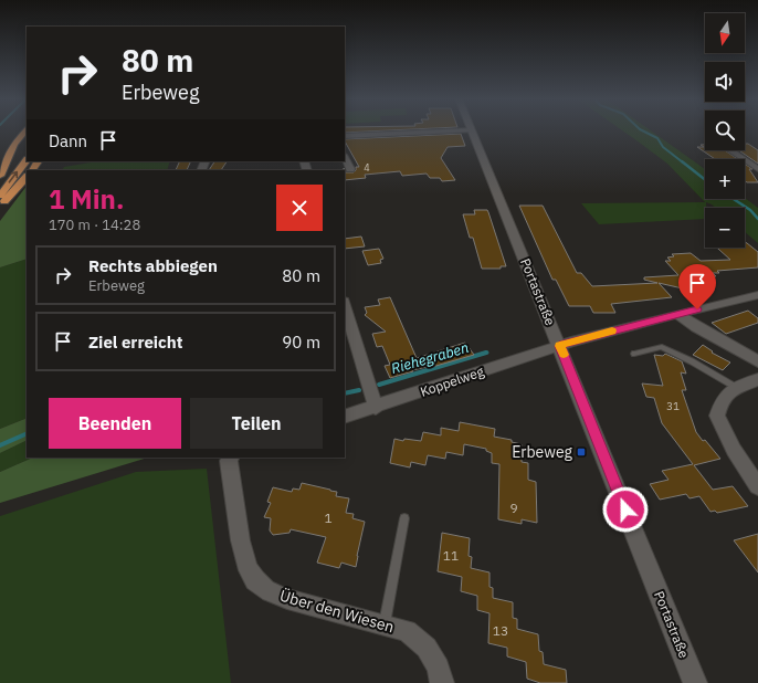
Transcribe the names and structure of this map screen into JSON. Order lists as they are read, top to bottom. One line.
{"streets":{"street":["Portastraße","Koppelweg","Über den Wiesen"]},"crossings":[["Portastraße","Koppelweg"]],"water":["Riehegraben"],"places":{"transit":["Erbeweg"]},"house_numbers":["4","31","9","1","11","13"],"north":"bottom","page":{"map_buttons":["+","−"],"turn":["80 m","Erbeweg"],"then":"Dann","heading":["1 Min.","170 m · 14:28"],"list":[{"name":"Rechts abbiegen","note":"Erbeweg","value":"80 m"},{"name":"Ziel erreicht","value":"90 m"}],"buttons":["Beenden","Teilen"]}}
